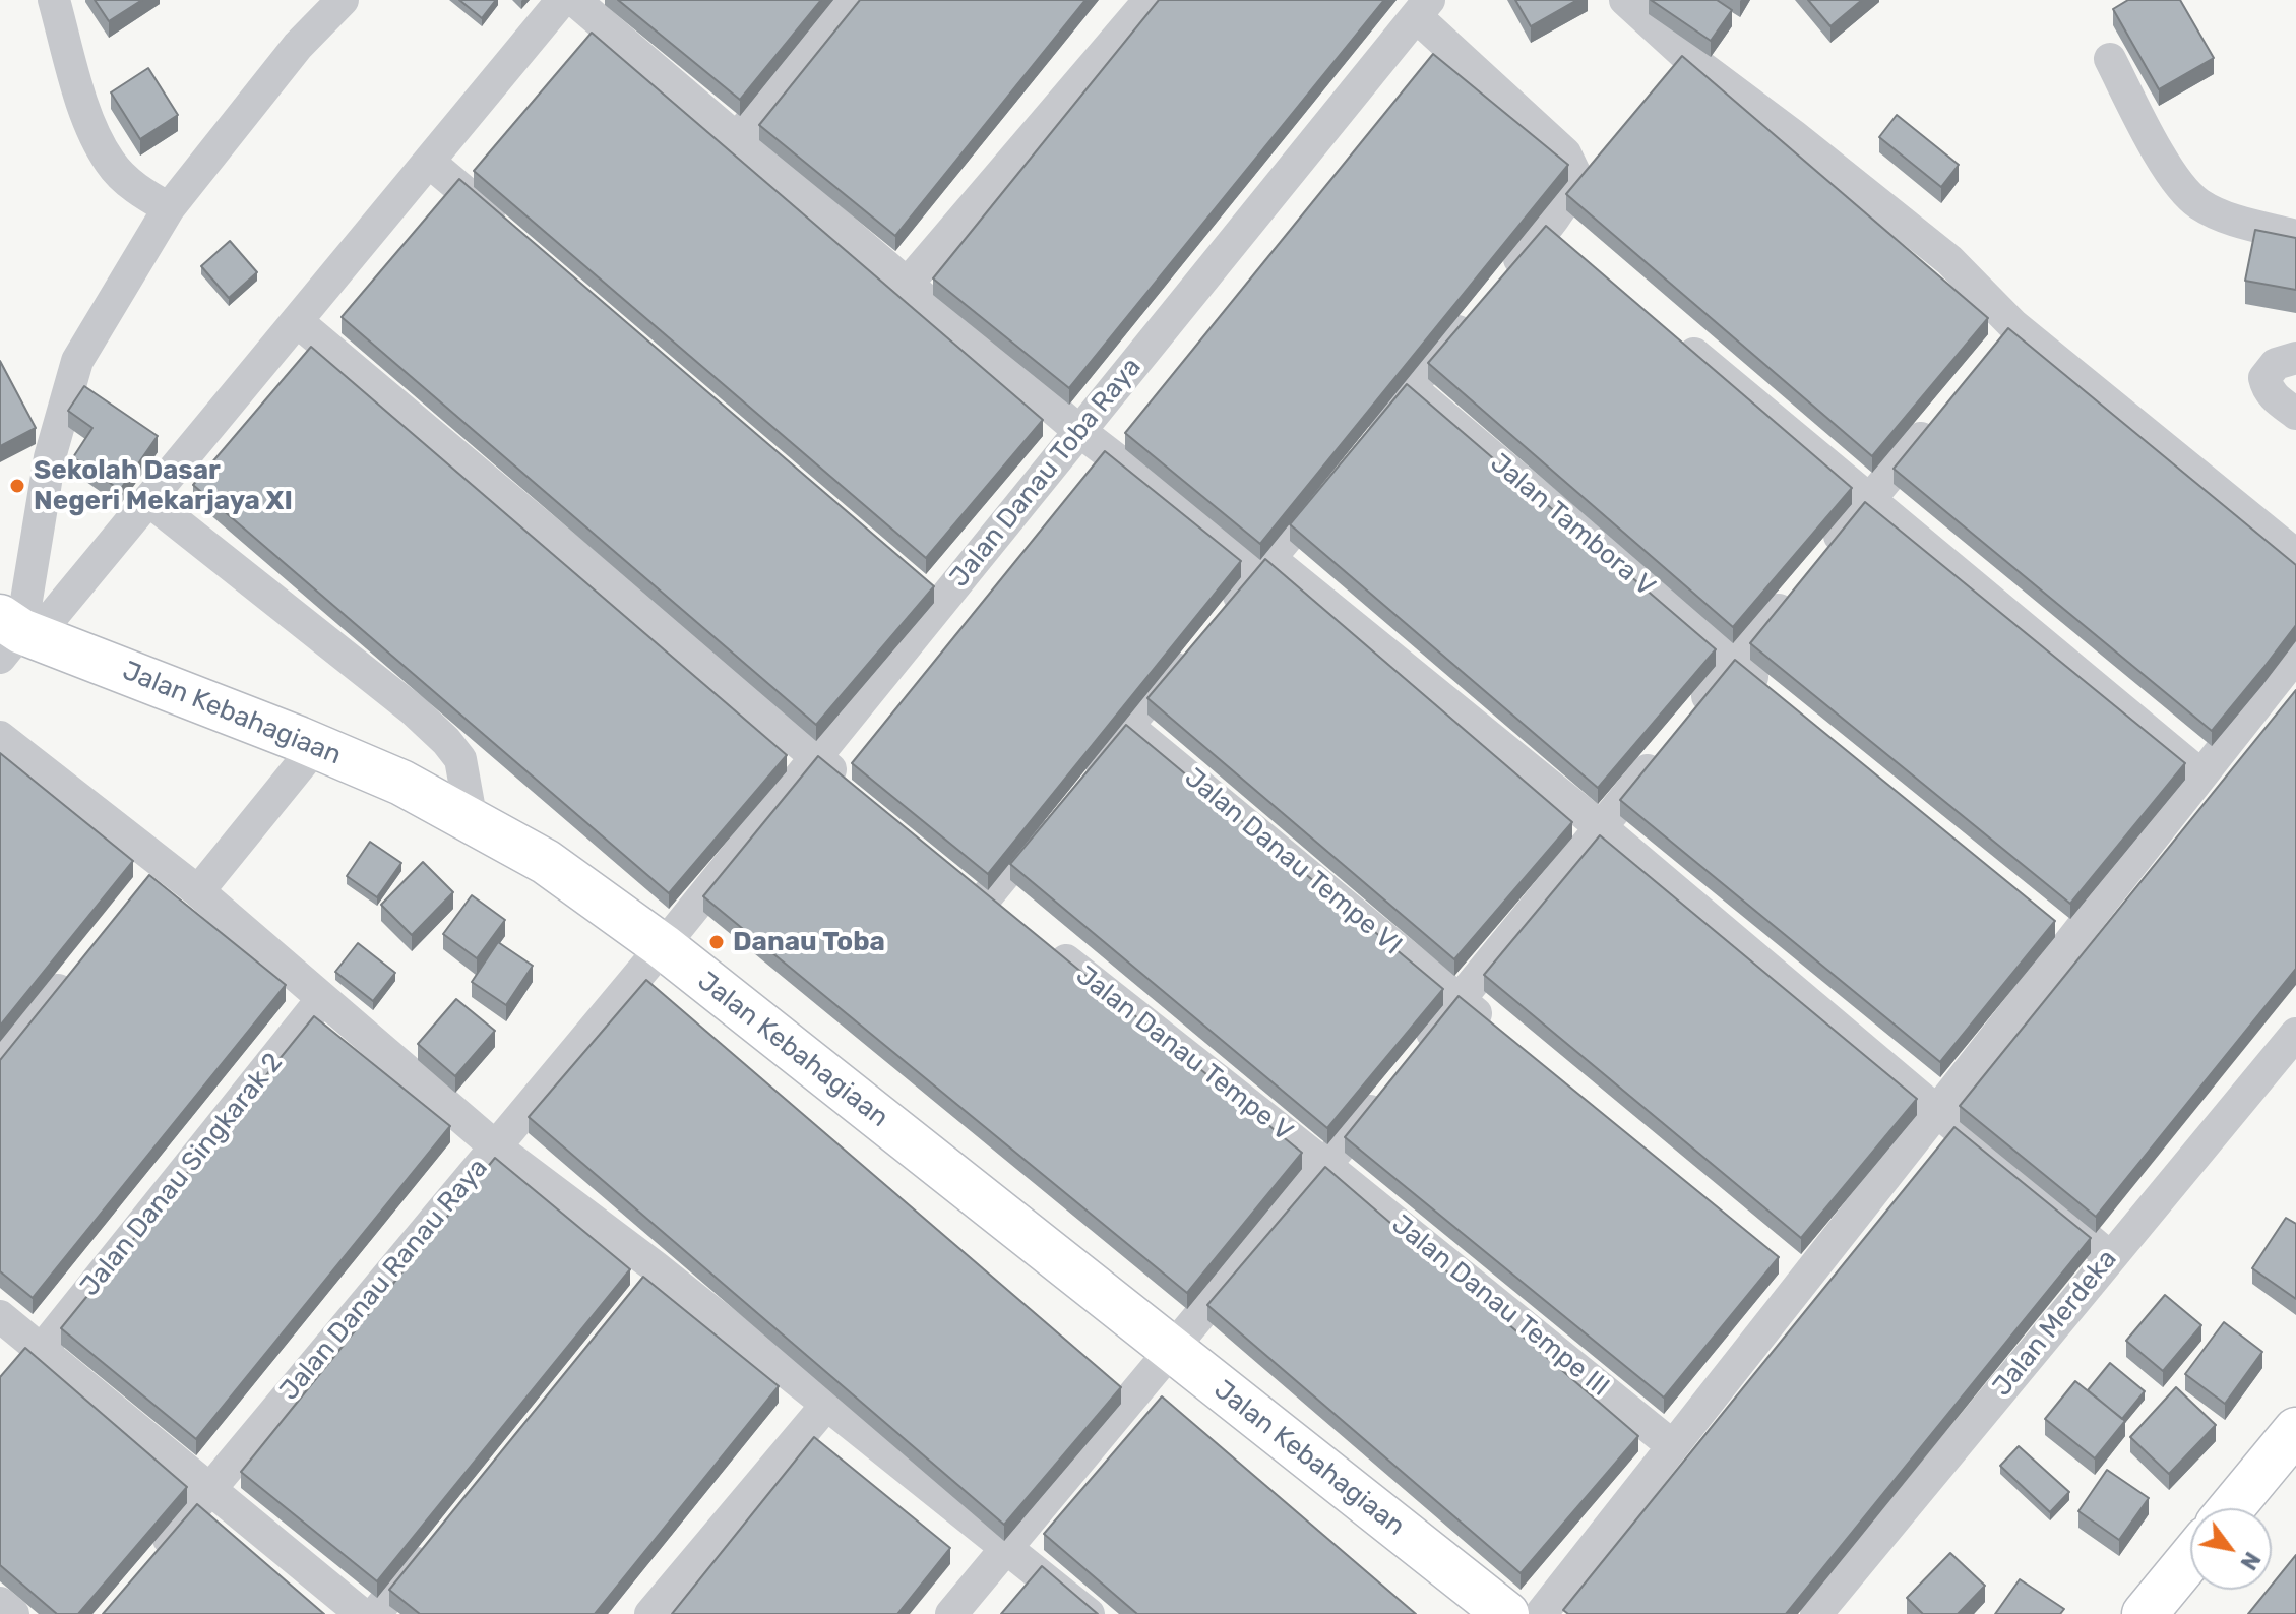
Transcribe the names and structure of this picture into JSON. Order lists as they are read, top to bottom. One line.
{"streets":{"street":["Jalan Danau Toba Raya","Jalan Tambora V","Jalan Kebahagiaan","Jalan Danau Tempe VI","Jalan Danau Tempe V","Jalan Danau Singkarak 2","Jalan Danau Ranau Raya","Jalan Danau Tempe III","Jalan Merdeka"]},"crossings":[["Jalan Danau Toba Raya","Jalan Kebahagiaan"],["Jalan Danau Toba Raya","Jalan Danau Ranau Raya"],["Jalan Kebahagiaan","Jalan Danau Ranau Raya"],["Jalan Danau Tempe VI","Jalan Danau Tempe V"],["Jalan Danau Tempe V","Jalan Danau Tempe III"]],"places":["Sekolah Dasar Negeri Mekarjaya XI","Danau Toba"],"north":"bottom right"}
